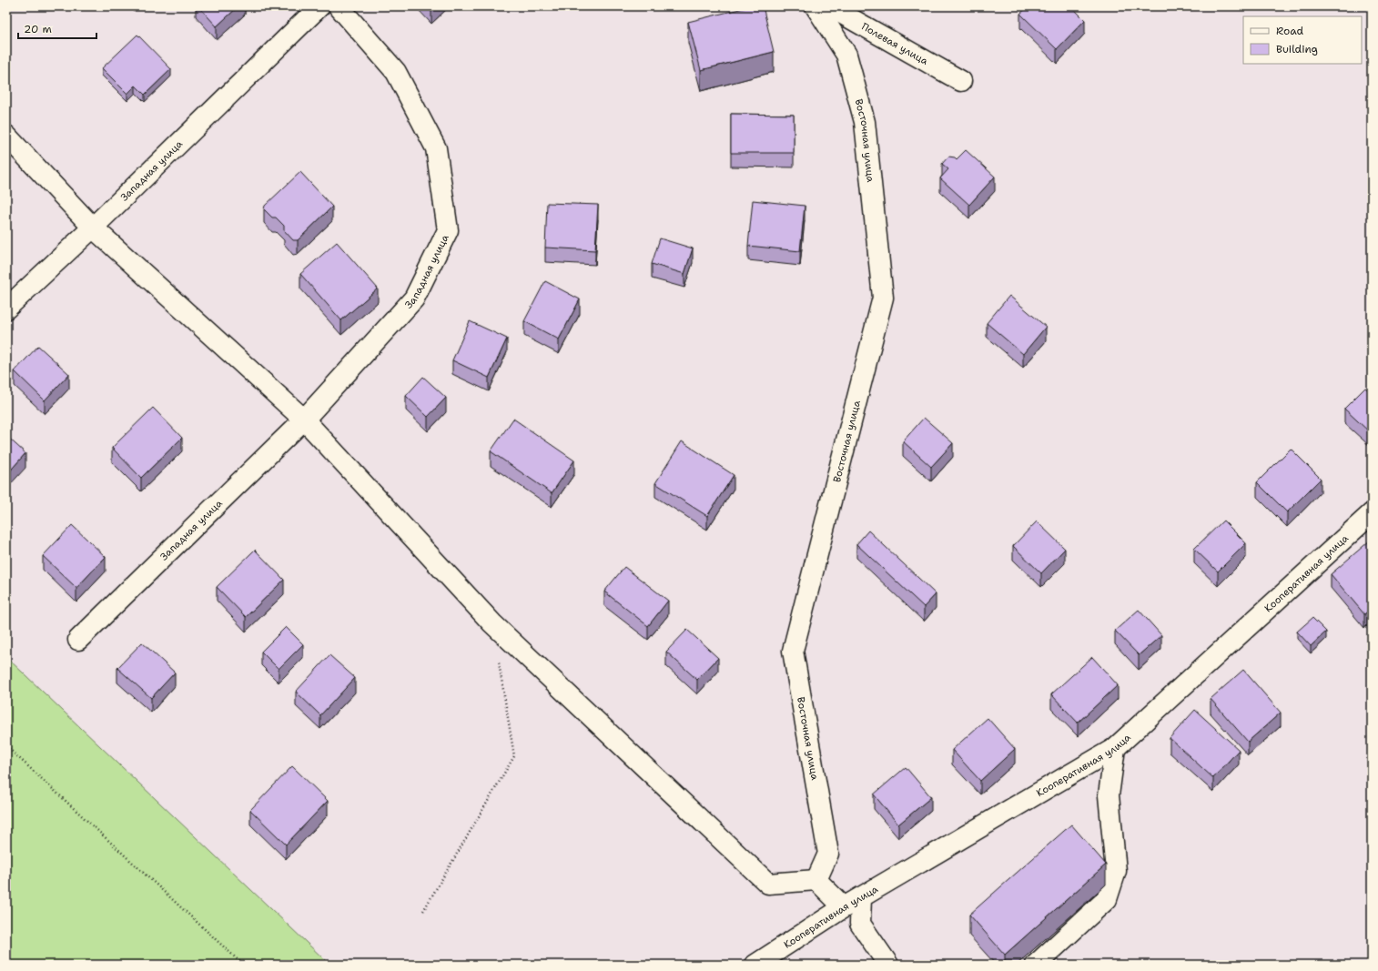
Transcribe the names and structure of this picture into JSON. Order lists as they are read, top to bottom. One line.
{"streets":{"street":["Полевая улица","Восточная улица","Западная улица","Кооперативная улица"]},"legend":["Road","Building"],"scale_bar":"20 m"}
